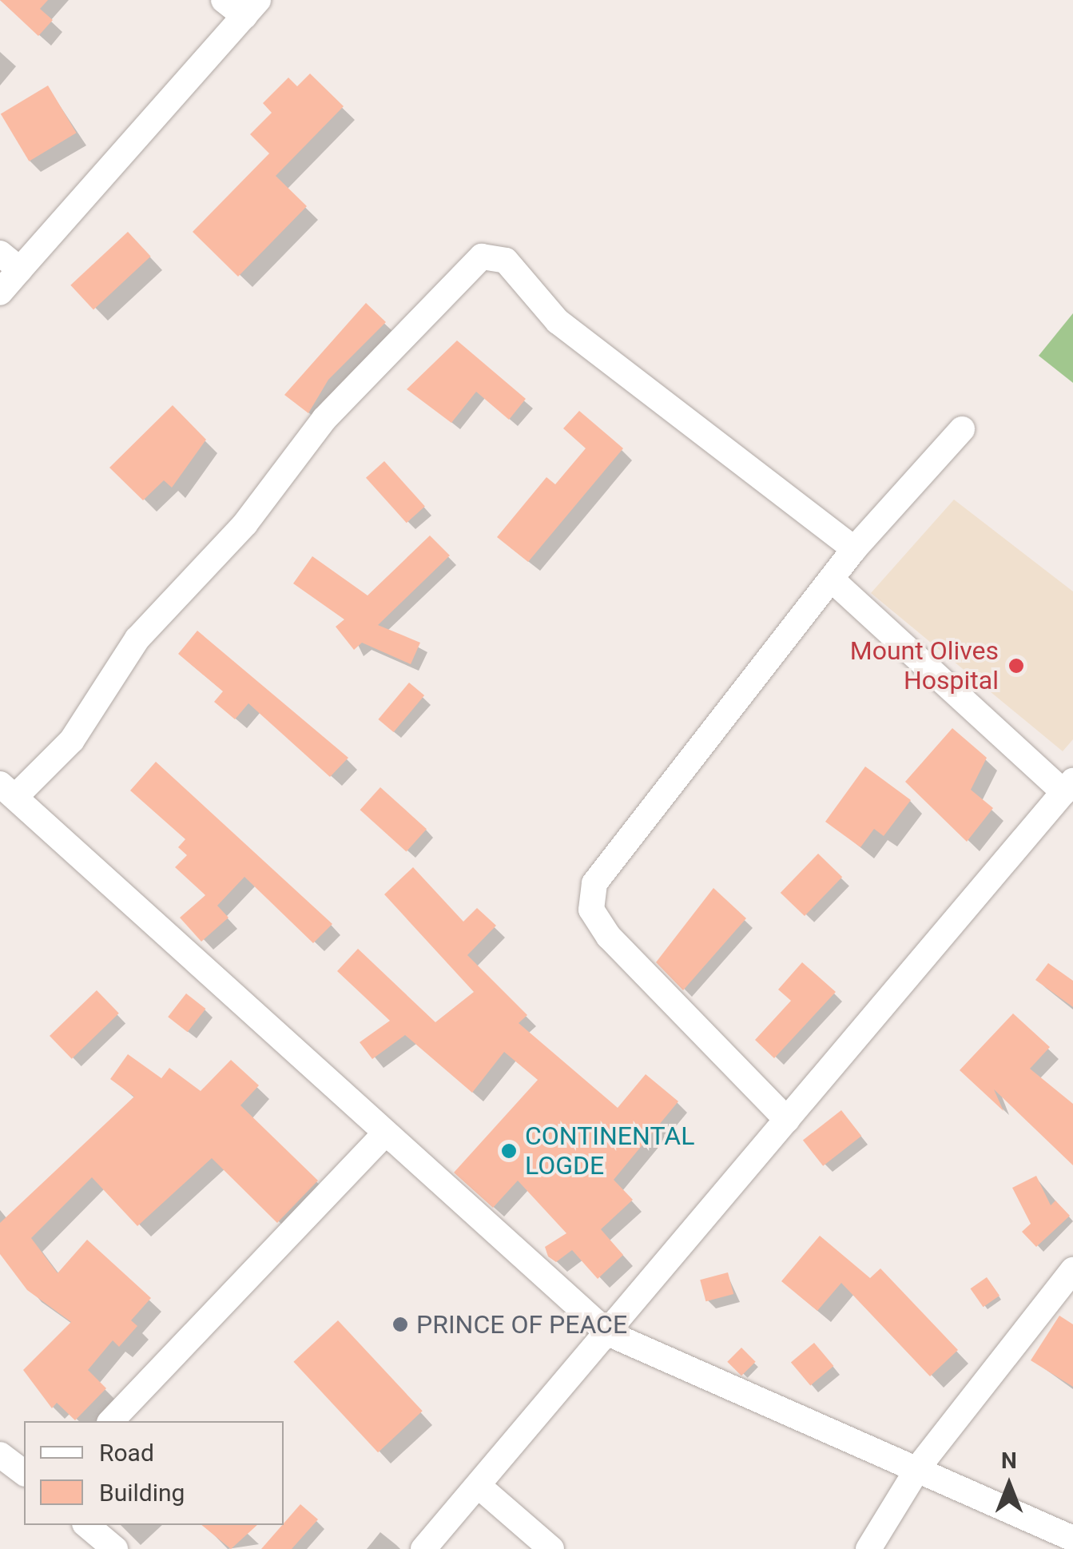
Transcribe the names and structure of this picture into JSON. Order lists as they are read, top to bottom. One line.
{"places":["Mount Olives Hospital","CONTINENTAL LOGDE","PRINCE OF PEACE"],"legend":["Road","Building"],"north":"top"}
